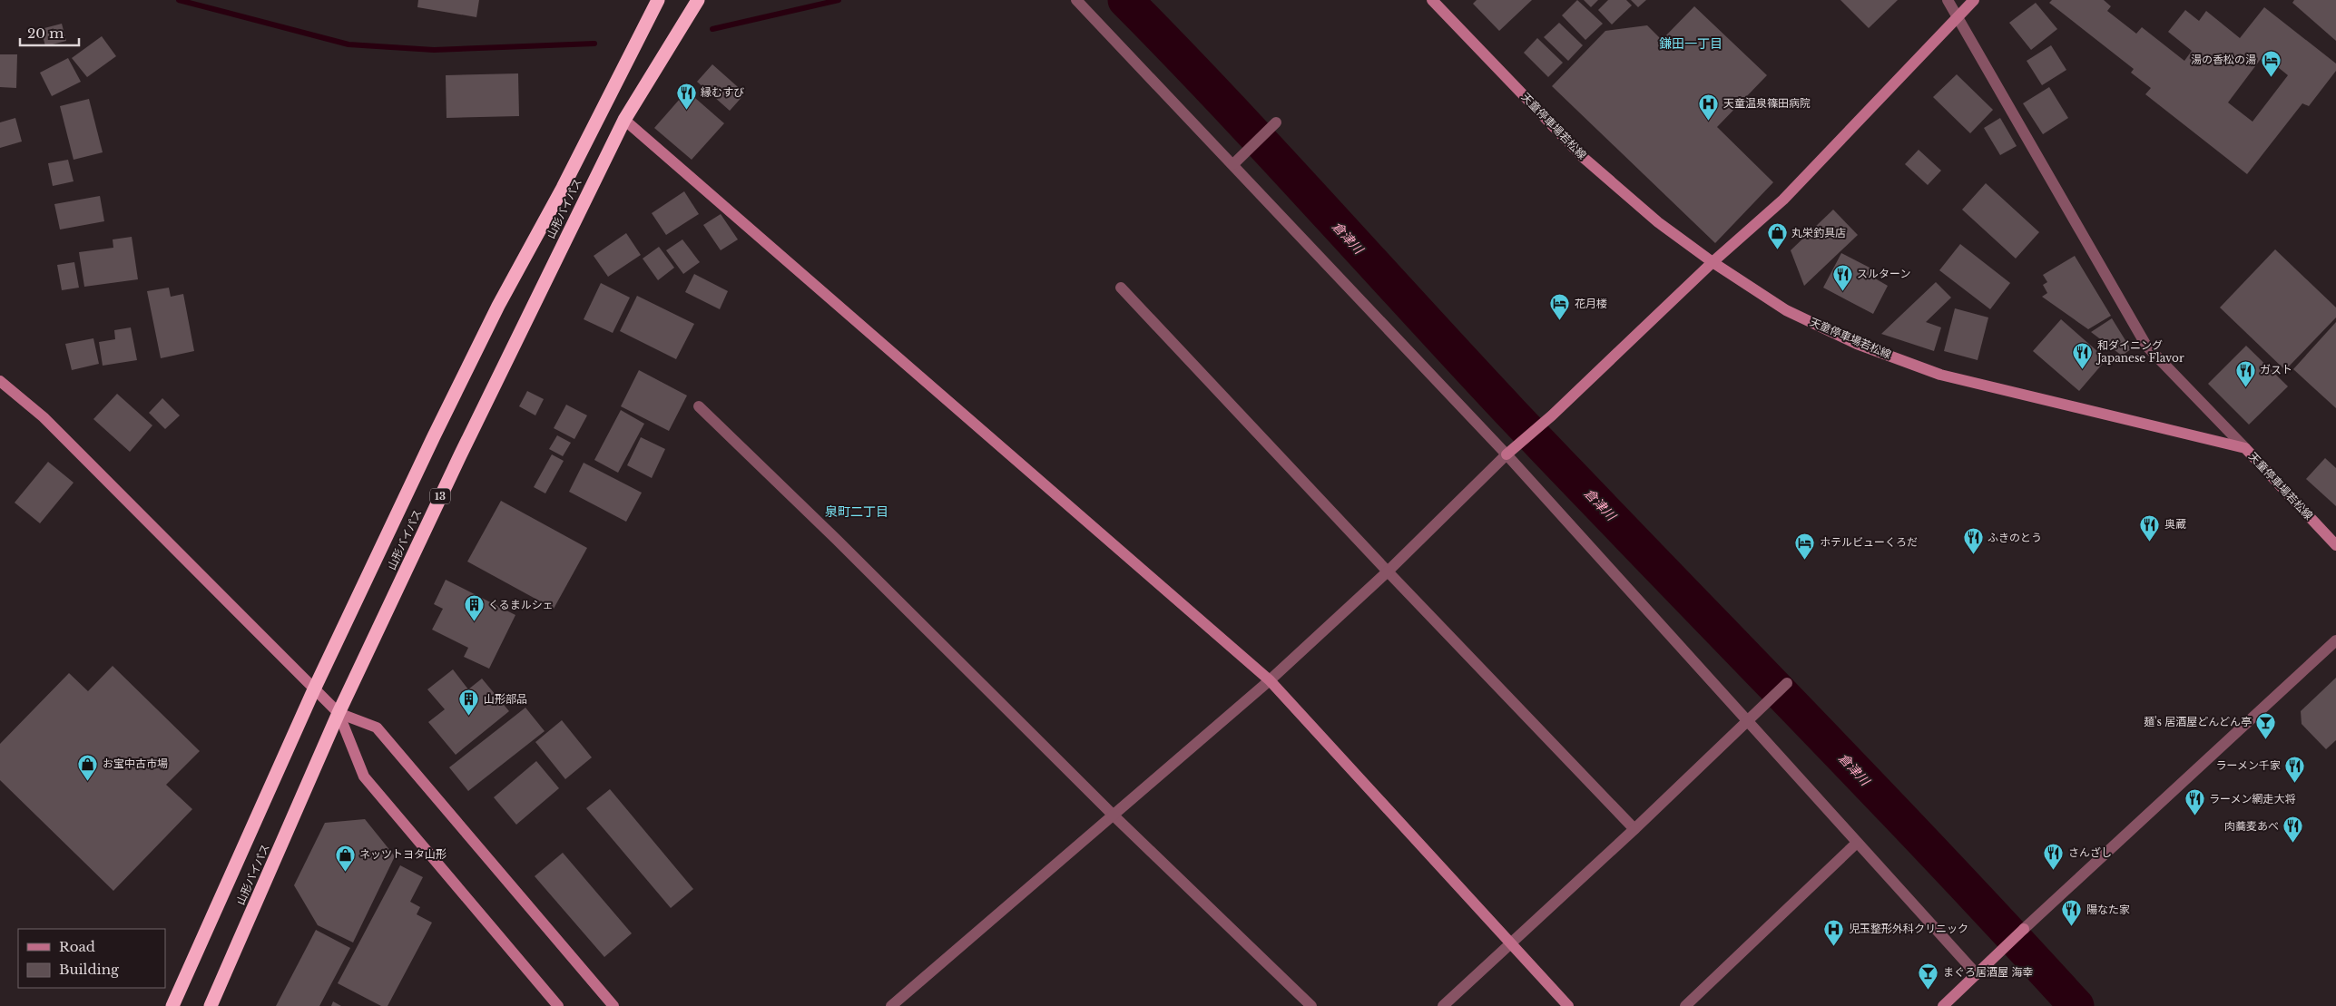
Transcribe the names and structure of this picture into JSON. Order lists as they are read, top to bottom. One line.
{"streets":{"highway":["山形バイパス","13"],"street":["天童停車場若松線"]},"districts":["鎌田一丁目","泉町二丁目"],"water":["倉津川"],"places":{"hotel":["湯の香松の湯","花月楼","ホテルビューくろだ"],"restaurant":["縁むすび","スルターン","和ダイニング Japanese Flavor","ガスト","奥蔵","ふきのとう","ラーメン千家","ラーメン網走大将","肉蕎麦あべ","さんざし","陽なた家"],"hospital":["天童温泉篠田病院","児玉整形外科クリニック"],"shop":["丸栄釣具店","お宝中古市場","ネッツトヨタ山形"],"building":["くるまルシェ","山形部品"],"bar":["麺's 居酒屋どんどん亭","まぐろ居酒屋 海幸"]},"legend":["Road","Building"],"scale_bar":"20 m"}
